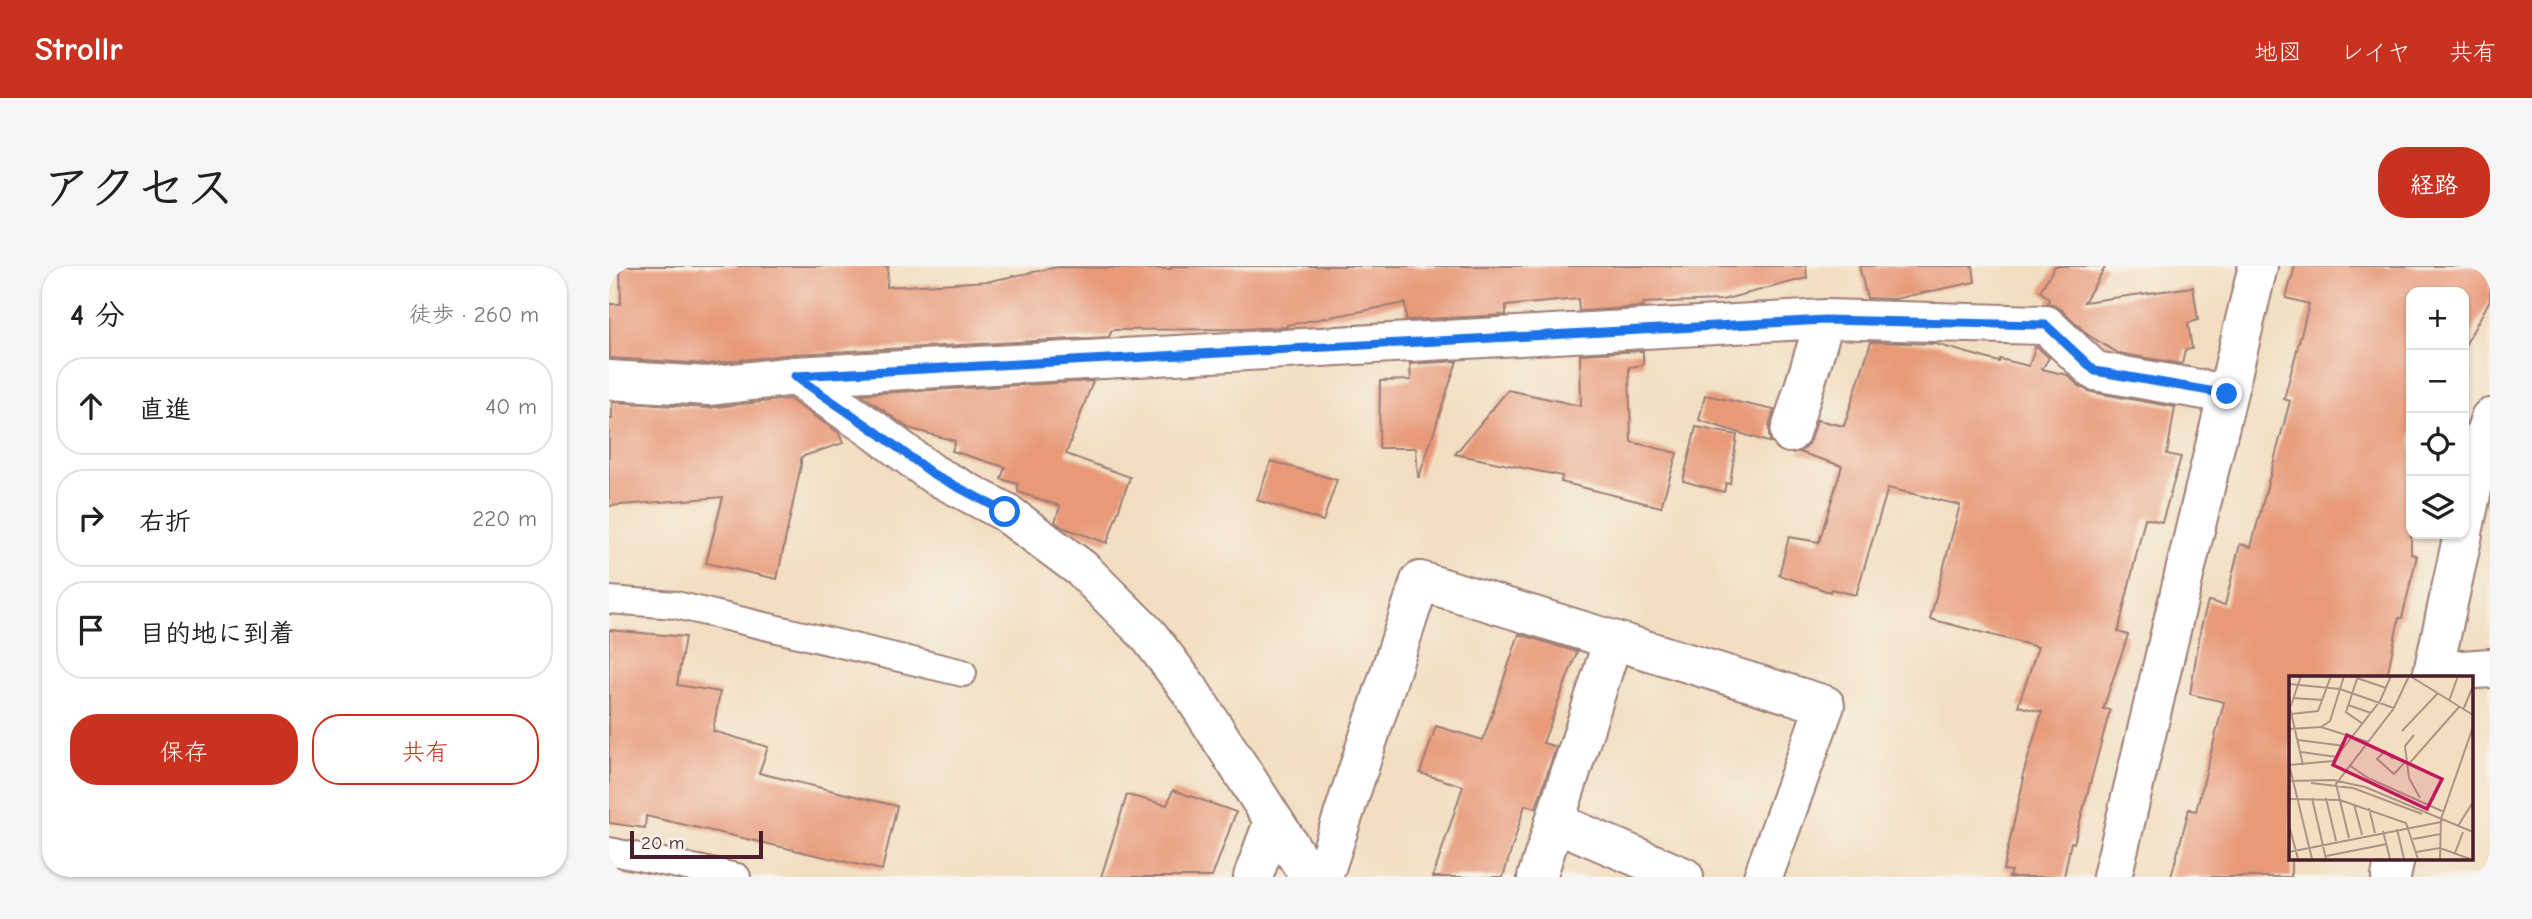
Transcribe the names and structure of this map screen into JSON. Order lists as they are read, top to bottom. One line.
{"scale_bar":"20 m","page":{"header":"Strollr","nav":["地図","レイヤ","共有"],"title":"アクセス","buttons":["経路",["保存","共有"]],"heading":["4 分","徒歩 · 260 m"],"map_buttons":["+","−"],"list":[["直進","40 m"],["右折","220 m"],"目的地に到着"],"scale":"20 m"}}
